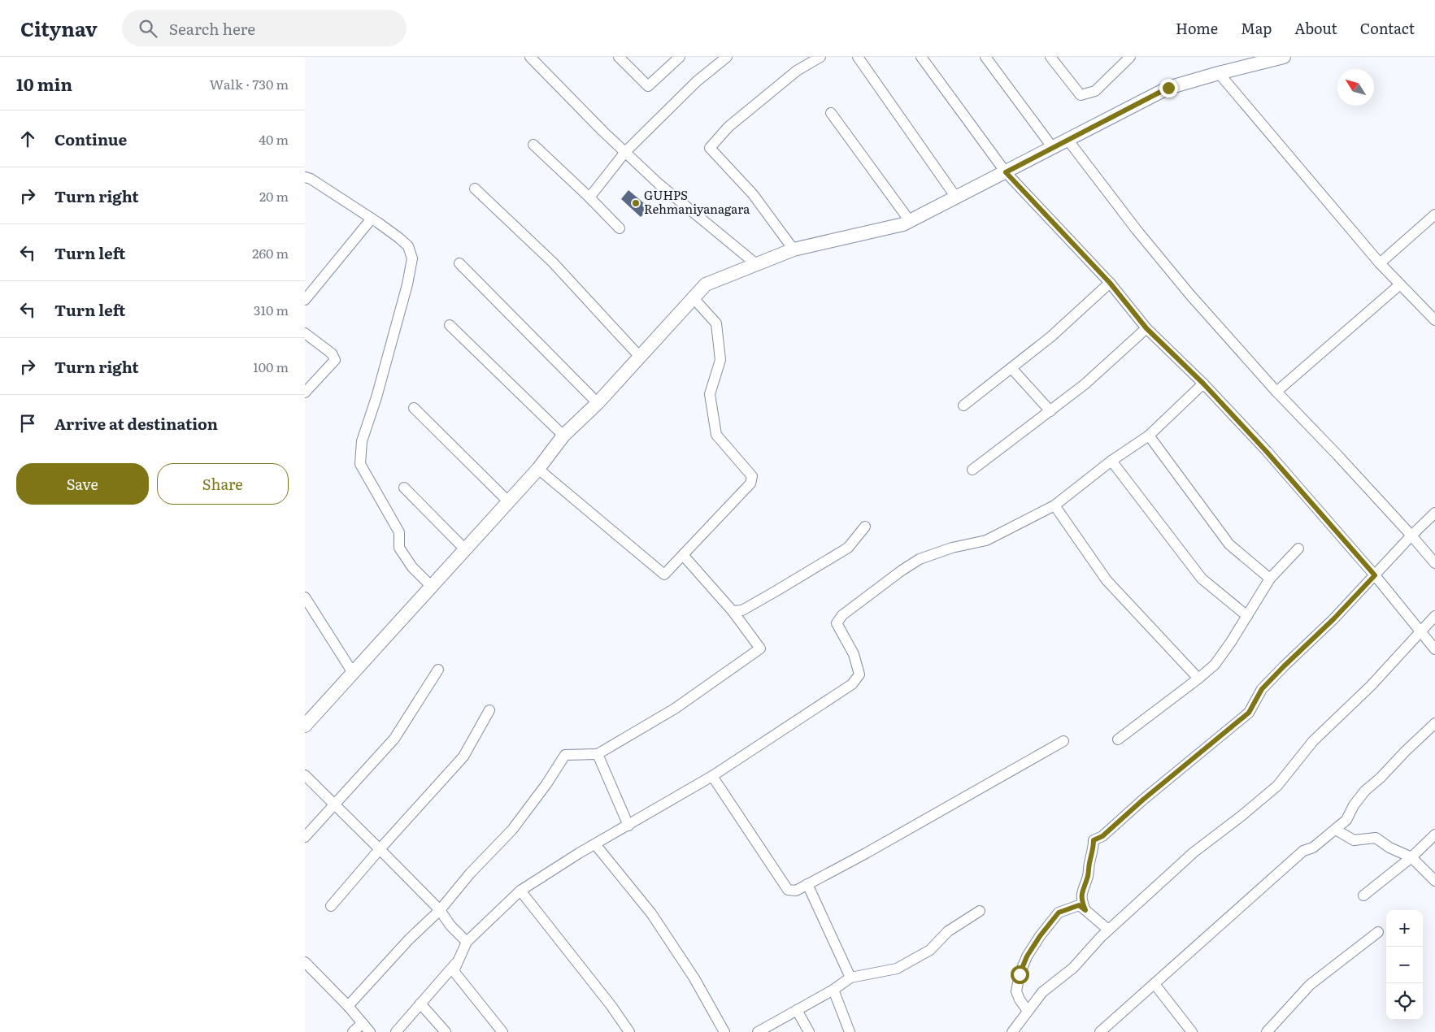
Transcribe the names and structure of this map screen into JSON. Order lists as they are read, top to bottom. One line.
{"places":["GUHPS Rehmaniyanagara"],"north":"top left","page":{"header":"Citynav","search":"Search here","nav":["Home","Map","About","Contact"],"heading":["10 min","Walk · 730 m"],"list":[["Continue","40 m"],["Turn right","20 m"],["Turn left","260 m"],["Turn left","310 m"],["Turn right","100 m"],"Arrive at destination"],"buttons":["Save","Share"],"map_buttons":["+","−"]}}
